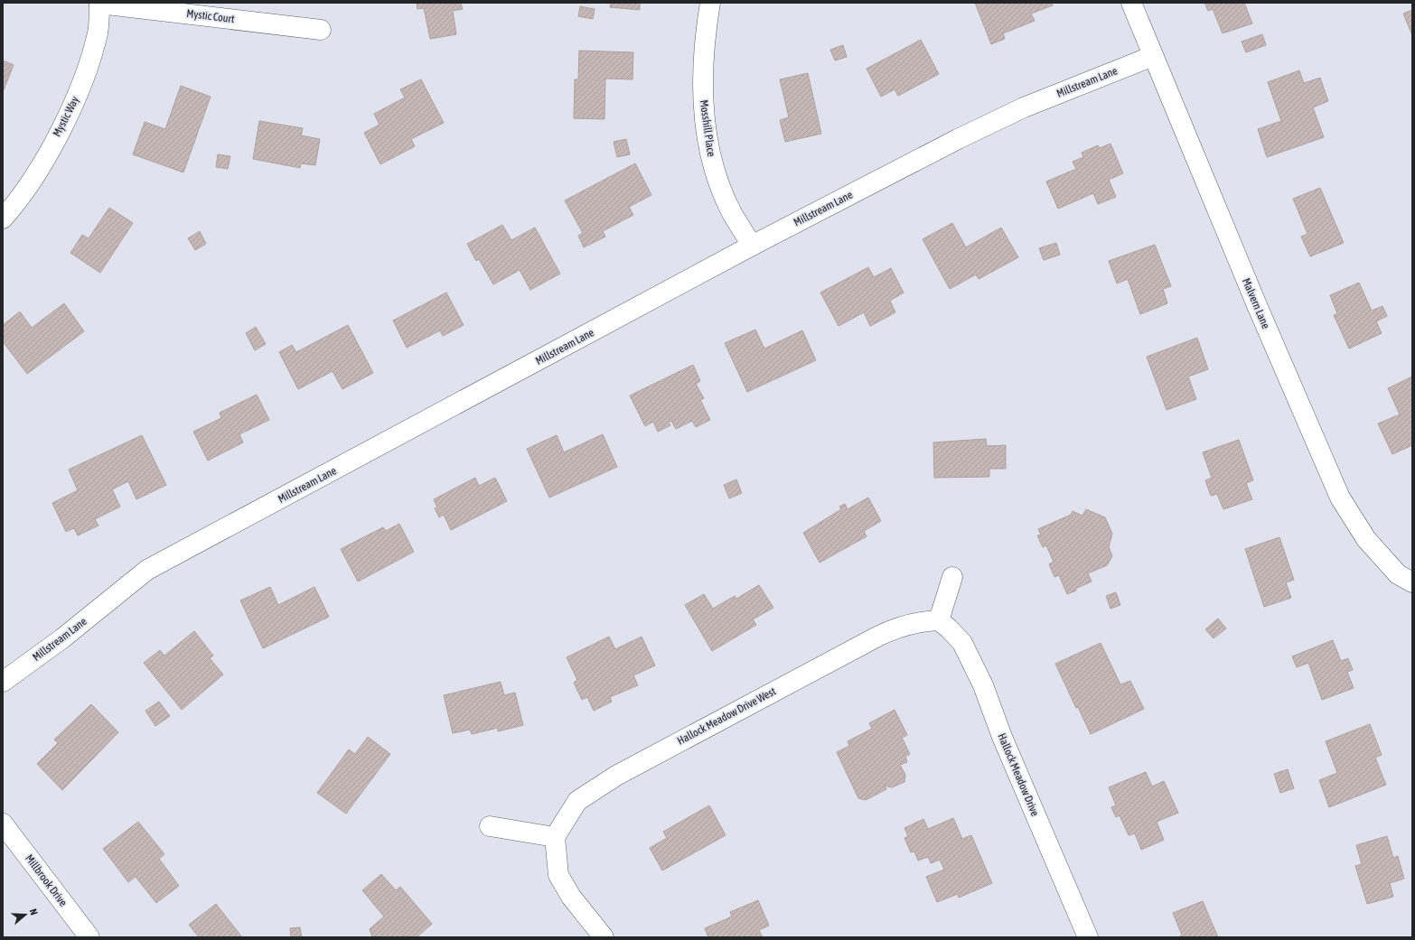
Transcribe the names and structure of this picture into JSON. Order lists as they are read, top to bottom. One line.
{"streets":{"street":["Mystic Court","Millstream Lane","Mystic Way","Mosshill Place","Malvern Lane","Hallock Meadow Drive West","Hallock Meadow Drive","Millbrook Drive"]},"crossings":[["Mystic Court","Mystic Way"],["Millstream Lane","Mosshill Place"],["Millstream Lane","Malvern Lane"],["Hallock Meadow Drive West","Hallock Meadow Drive"]],"north":"right"}
